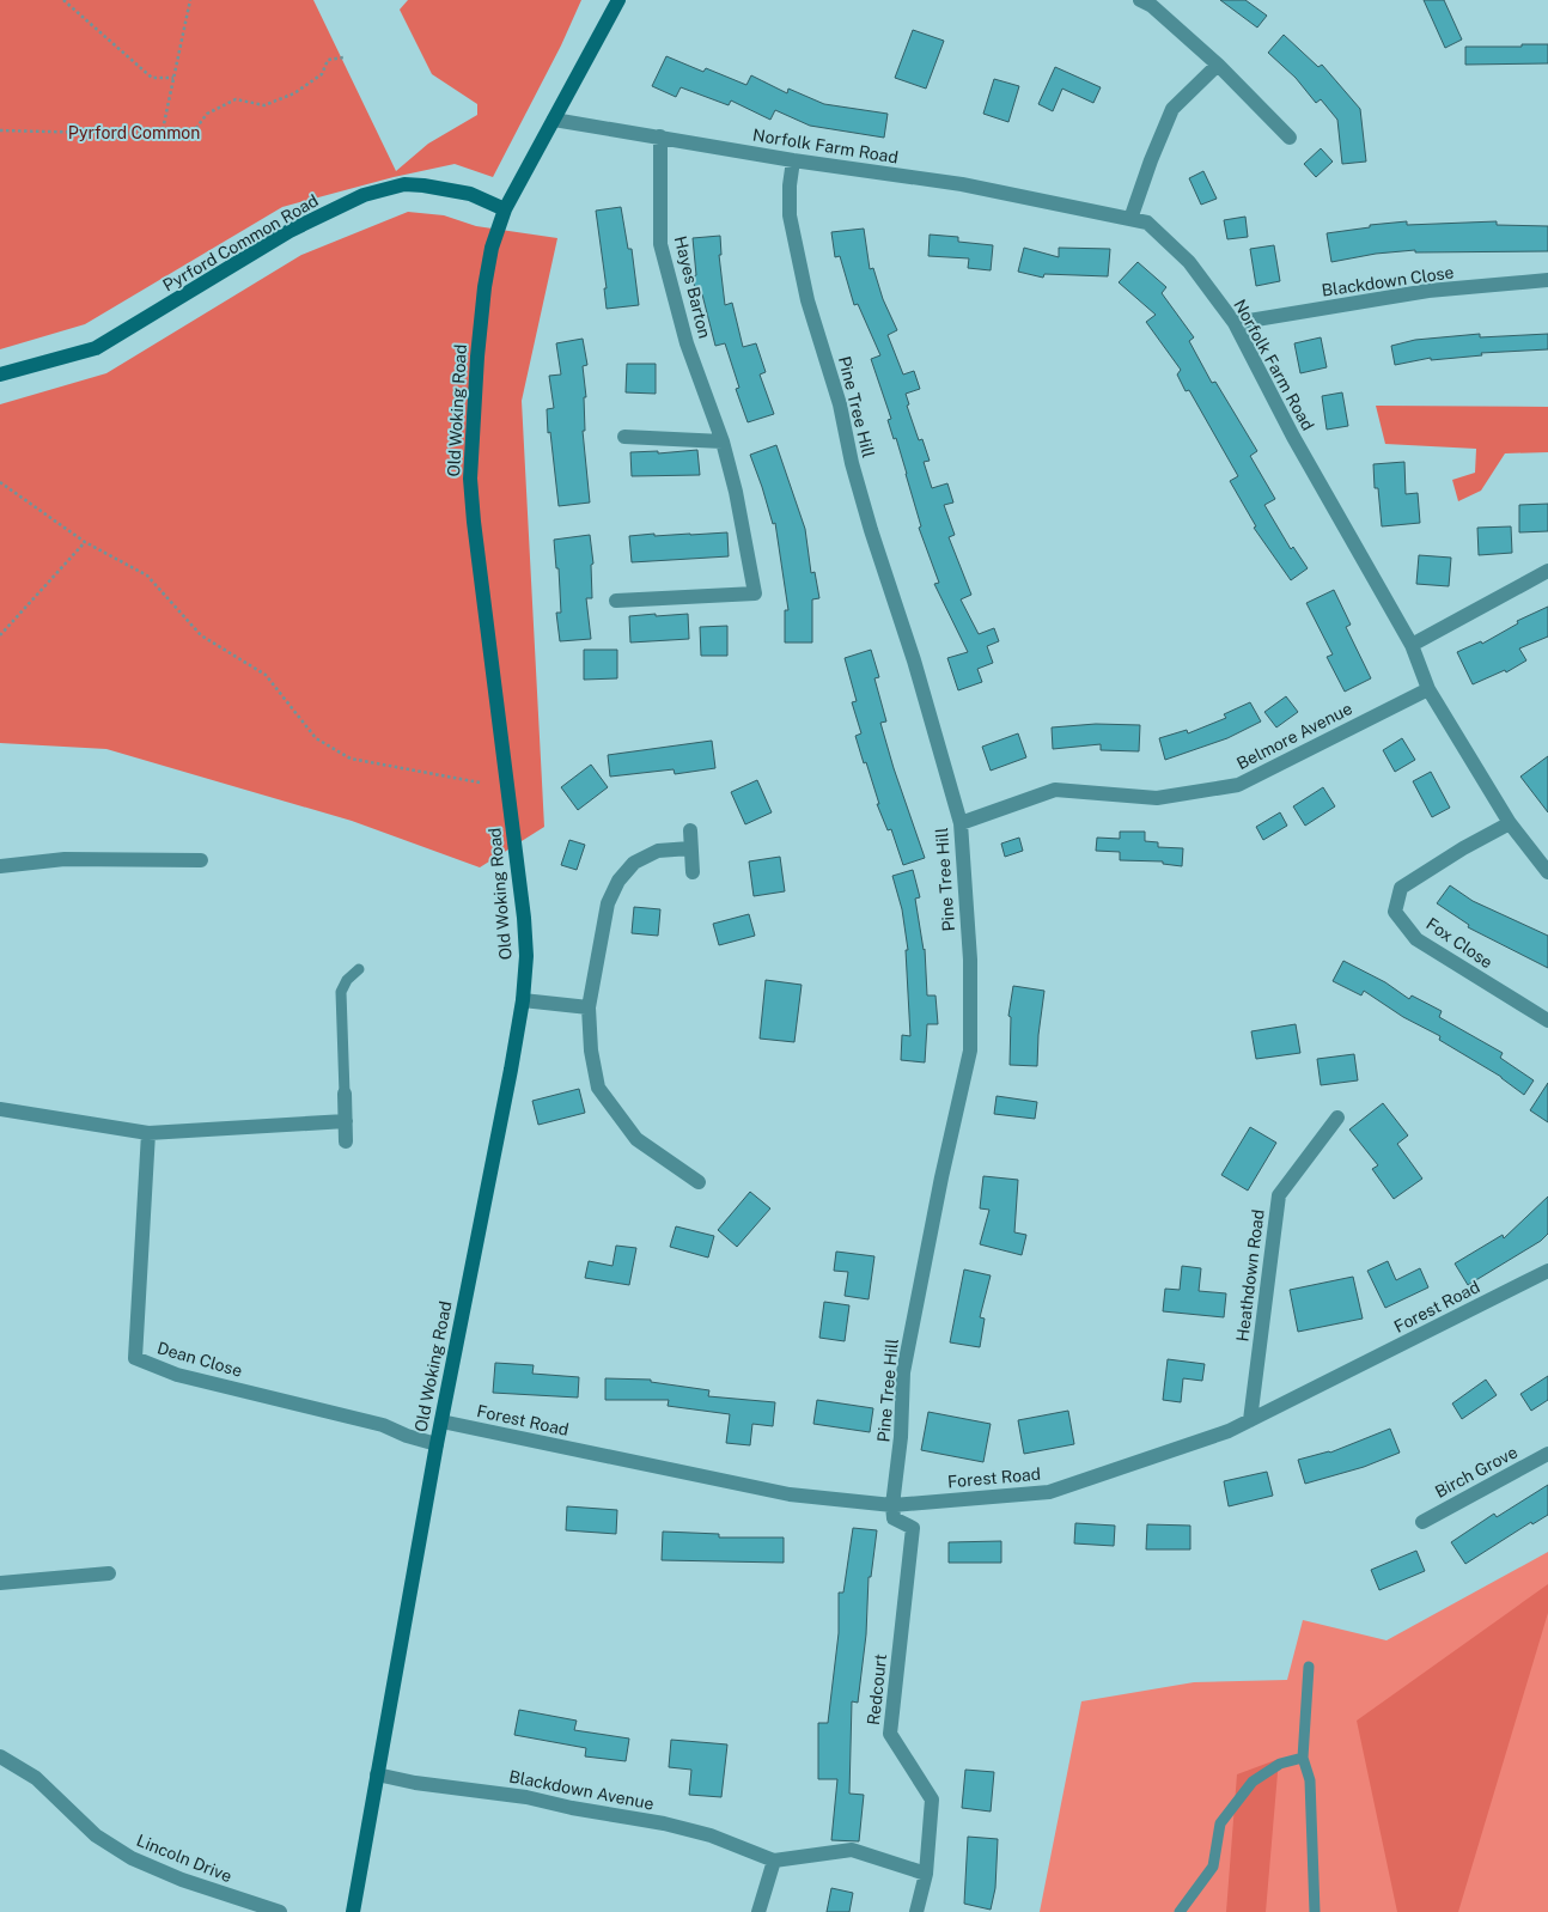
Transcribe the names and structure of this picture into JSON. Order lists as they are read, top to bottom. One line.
{"streets":{"main road":["Pyrford Common Road","Old Woking Road"],"street":["Norfolk Farm Road","Blackdown Close","Hayes Barton","Pine Tree Hill","Belmore Avenue","Fox Close","Heathdown Road","Forest Road","Dean Close","Birch Grove","Redcourt","Blackdown Avenue","Lincoln Drive"]},"crossings":[["Norfolk Farm Road","Blackdown Close"],["Norfolk Farm Road","Hayes Barton"],["Norfolk Farm Road","Pine Tree Hill"],["Norfolk Farm Road","Old Woking Road"],["Norfolk Farm Road","Belmore Avenue"],["Norfolk Farm Road","Fox Close"],["Pyrford Common Road","Old Woking Road"],["Pine Tree Hill","Belmore Avenue"],["Pine Tree Hill","Forest Road"],["Pine Tree Hill","Redcourt"],["Old Woking Road","Forest Road"],["Old Woking Road","Dean Close"],["Old Woking Road","Blackdown Avenue"],["Heathdown Road","Forest Road"],["Forest Road","Redcourt"],["Redcourt","Blackdown Avenue"]],"parks":["Pyrford Common"]}
